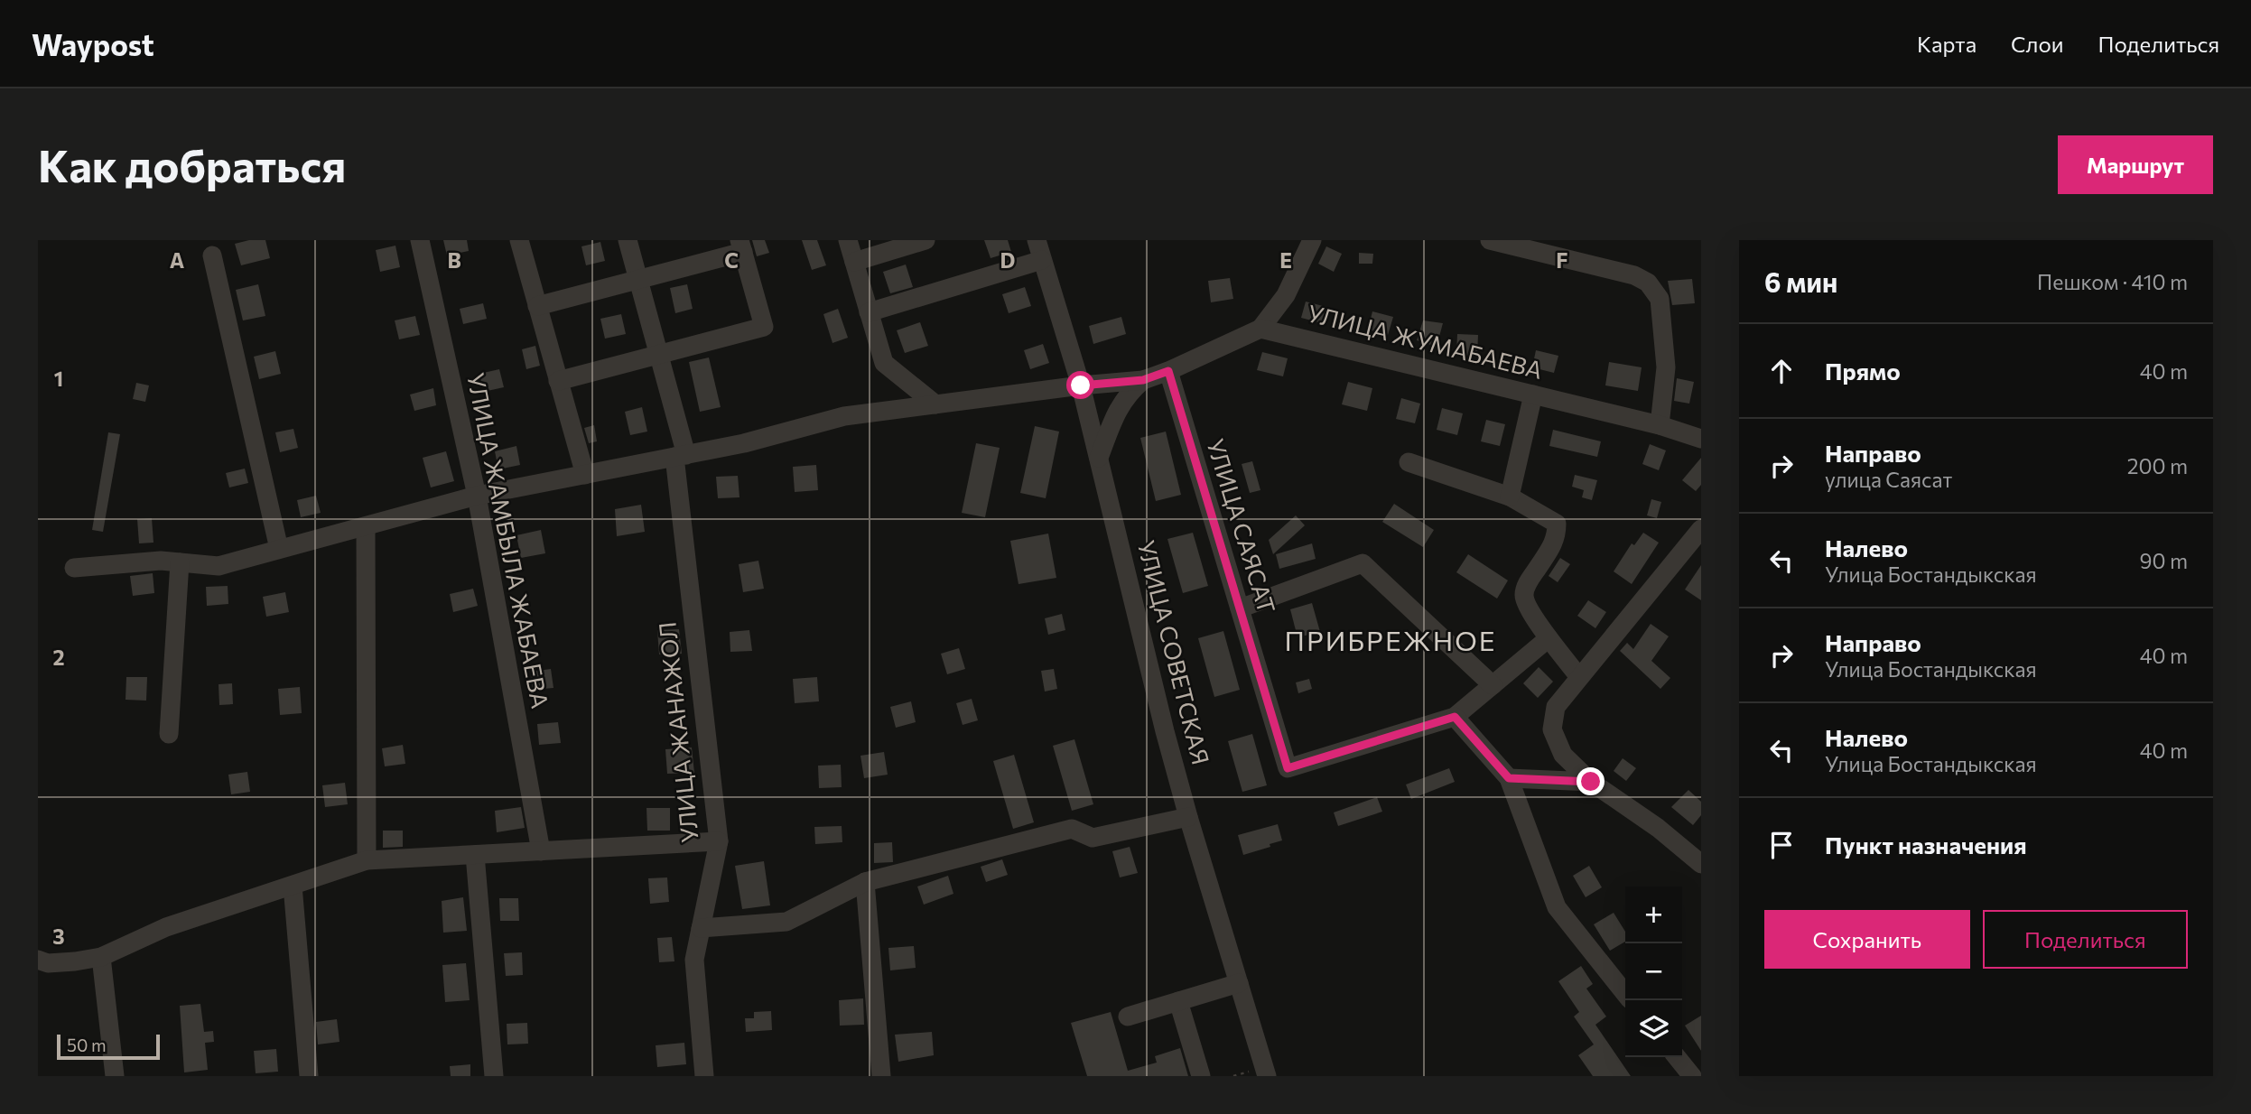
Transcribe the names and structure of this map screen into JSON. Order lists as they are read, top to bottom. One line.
{"streets":{"street":["УЛИЦА ЖУМАБАЕВА","УЛИЦА САЯСАТ","УЛИЦА ЖАМБЫЛА ЖАБАЕВА","УЛИЦА СОВЕТСКАЯ","УЛИЦА ЖАНАЖОЛ"]},"districts":["ПРИБРЕЖНОЕ"],"scale_bar":"50 m","page":{"header":"Waypost","nav":["Карта","Слои","Поделиться"],"buttons":["Маршрут",["Сохранить","Поделиться"]],"title":"Как добраться","heading":["6 мин","Пешком · 410 m"],"list":[["Прямо","40 m"],["Направо","улица Саясат","200 m"],["Налево","Улица Бостандыкская","90 m"],["Направо","Улица Бостандыкская","40 m"],["Налево","Улица Бостандыкская","40 m"],"Пункт назначения"],"map_buttons":["+","−"],"scale":"50 m"},"grid":{"columns":["A","B","C","D","E","F"],"rows":["1","2","3"]}}
